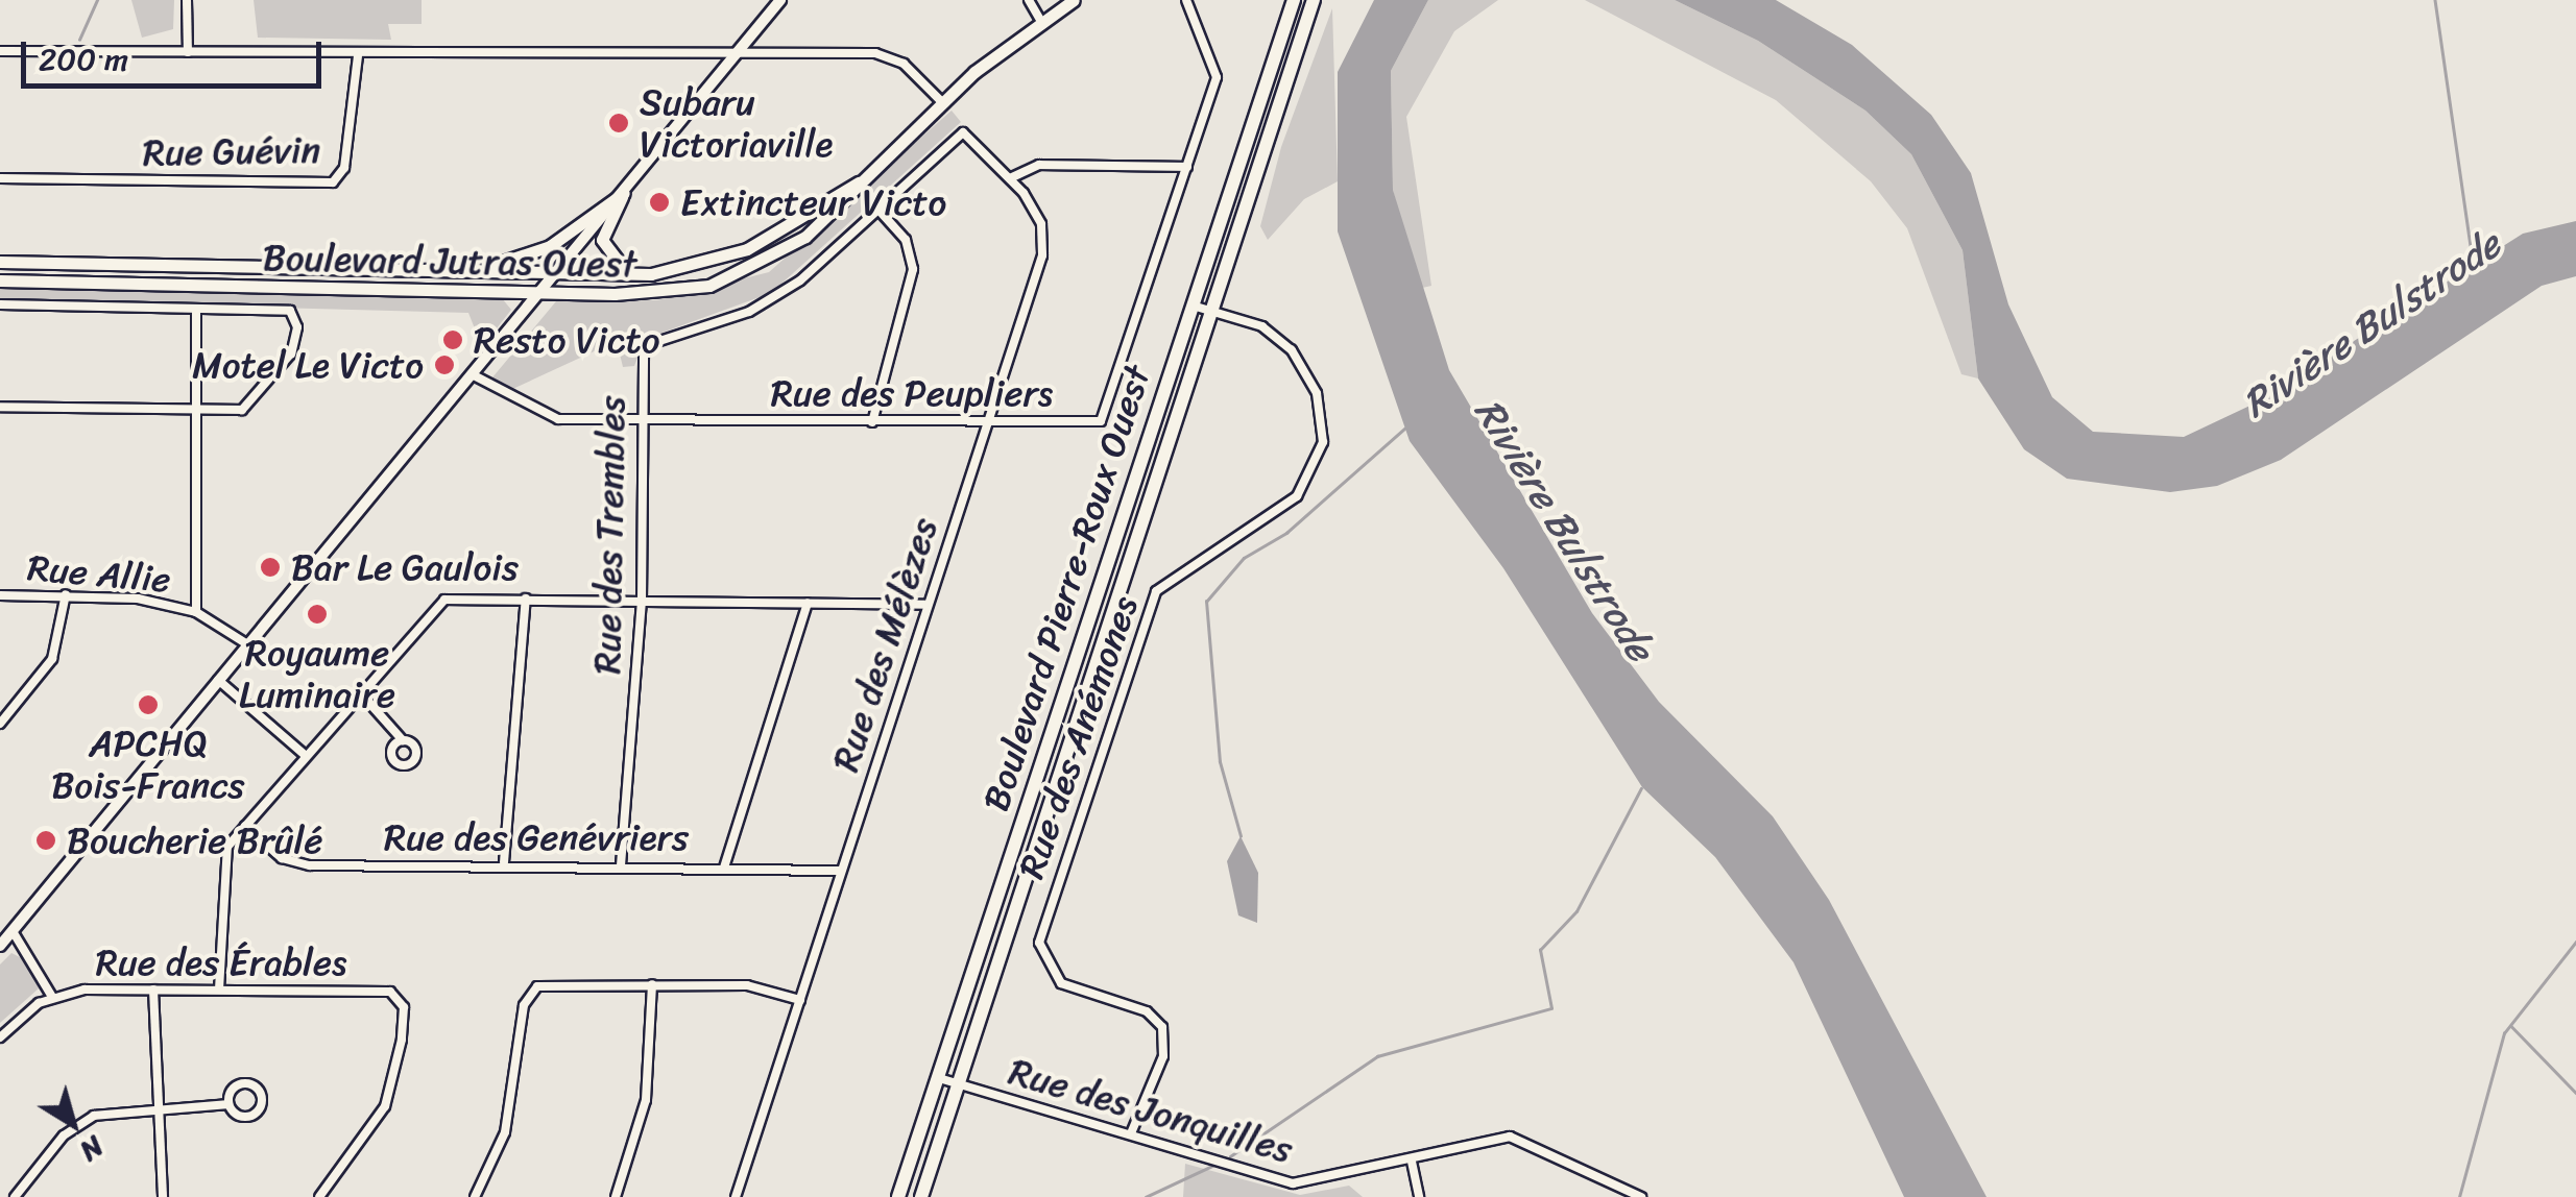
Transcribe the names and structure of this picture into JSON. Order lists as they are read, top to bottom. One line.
{"streets":{"main road":["Boulevard Jutras Ouest","Boulevard Pierre-Roux Ouest"],"street":["Rue Guévin","Rue des Peupliers","Rue des Trembles","Rue Allie","Rue des Mélèzes","Rue des Anémones","Rue des Genévriers","Rue des Érables","Rue des Jonquilles"]},"crossings":[["Rue des Peupliers","Rue des Trembles"],["Rue des Peupliers","Rue des Mélèzes"],["Rue des Trembles","Rue des Mélèzes"],["Rue des Trembles","Rue des Genévriers"],["Boulevard Pierre-Roux Ouest","Rue des Anémones"],["Boulevard Pierre-Roux Ouest","Rue des Jonquilles"],["Rue des Mélèzes","Rue des Genévriers"],["Rue des Anémones","Rue des Jonquilles"]],"water":["Rivière Bulstrode"],"places":["Subaru Victoriaville","Extincteur Victo","Resto Victo","Motel Le Victo","Bar Le Gaulois","Royaume Luminaire","APCHQ Bois-Francs","Boucherie Brûlé"],"scale_bar":"200 m","north":"bottom right"}
